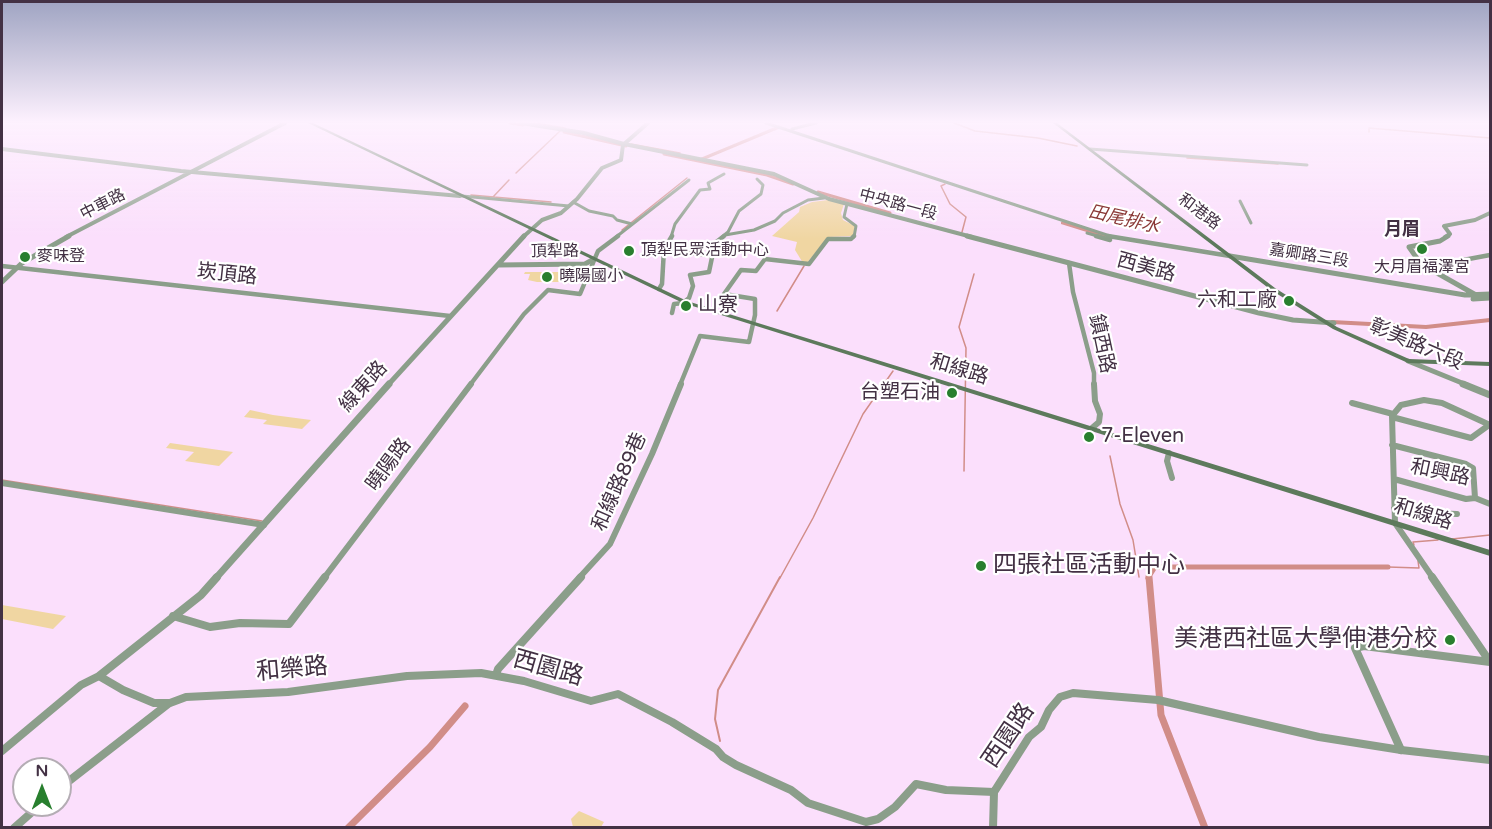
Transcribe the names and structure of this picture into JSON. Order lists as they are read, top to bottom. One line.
{"streets":{"main road":["和港路","彰美路六段","和線路"],"street":["中車路","中央路一段","頂犁路","嘉卿路三段","西美路","崁頂路","鎮西路","線東路","曉陽路","和興路","和線路89巷","西園路","和樂路"]},"crossings":[["中車路","崁頂路"],["中央路一段","西美路"],["和港路","嘉卿路三段"],["和港路","西美路"],["和港路","彰美路六段"],["頂犁路","和線路"],["頂犁路","線東路"],["頂犁路","曉陽路"],["西美路","鎮西路"],["西美路","彰美路六段"],["崁頂路","線東路"],["鎮西路","和線路"],["和線路","線東路"],["和線路","曉陽路"],["和線路","和線路89巷"],["線東路","曉陽路"],["線東路","和樂路"],["和線路89巷","西園路"],["和線路89巷","和樂路"],["西園路","和樂路"]],"districts":["月眉"],"water":["田尾排水"],"places":["大月眉福澤宮","頂犁民眾活動中心","麥味登","曉陽國小","六和工廠","山寮","台塑石油","7-Eleven","四張社區活動中心","美港西社區大學伸港分校"],"north":"top"}
